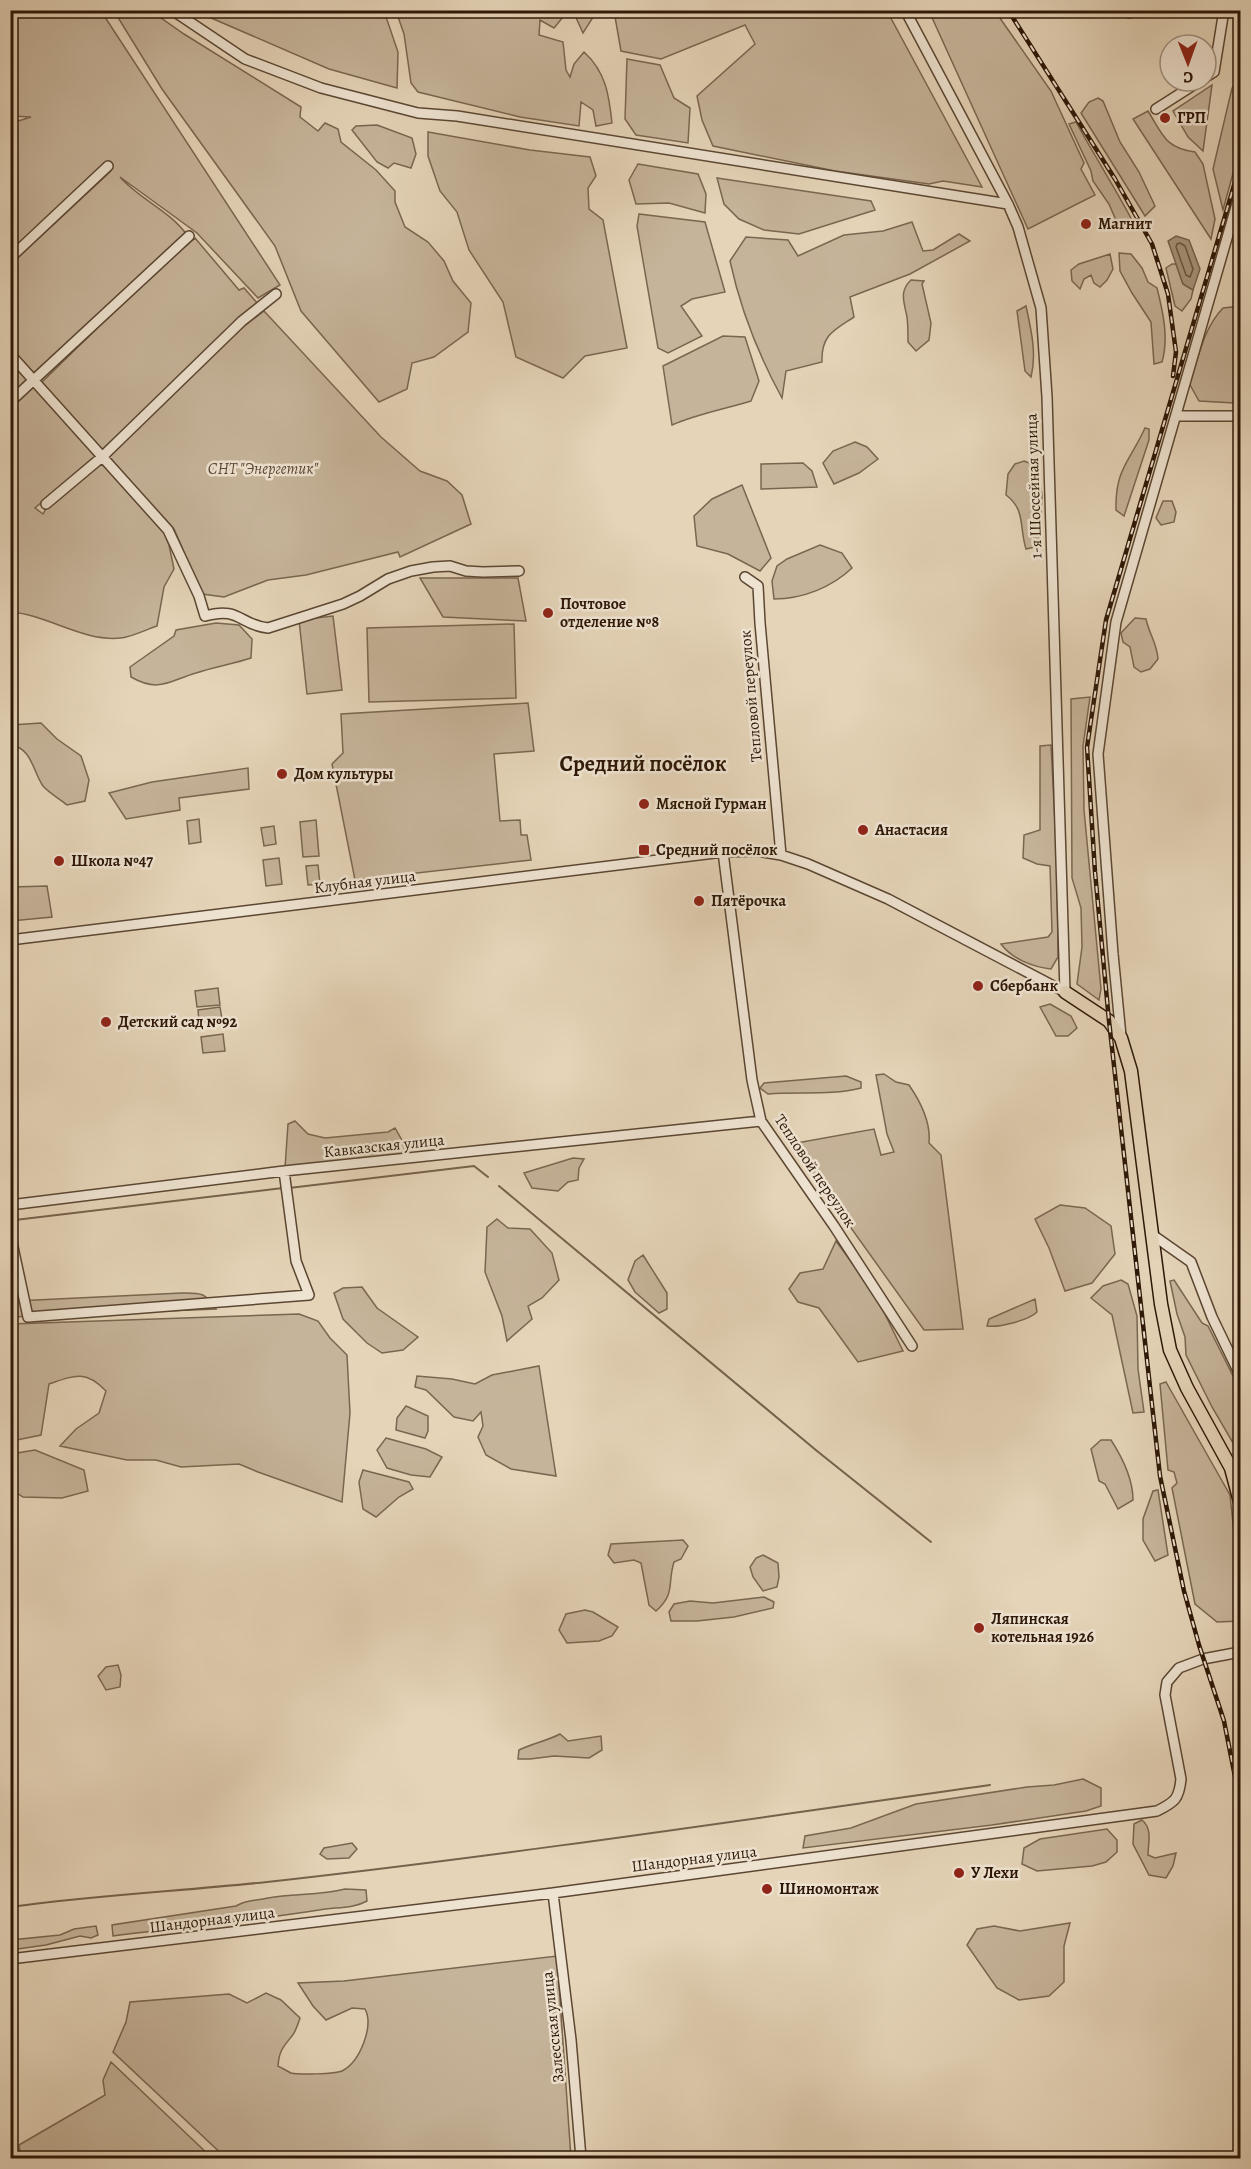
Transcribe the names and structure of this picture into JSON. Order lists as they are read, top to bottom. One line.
{"streets":{"street":["1-я Шоссейная улица","Тепловой переулок","Клубная улица","Кавказская улица","Шандорная улица","Залесская улица"]},"crossings":[["1-я Шоссейная улица","Клубная улица"],["Тепловой переулок","Клубная улица"],["Тепловой переулок","Кавказская улица"],["Шандорная улица","Залесская улица"]],"districts":["Средний посёлок"],"parks":["СНТ \"Энергетик\""],"places":{"other":["ГРП","Магнит","Почтовое отделение №8","Дом культуры","Мясной Гурман","Анастасия","Школа №47","Пятёрочка","Сбербанк","Детский сад №92","Ляпинская котельная 1926","У Лехи","Шиномонтаж"],"transit":["Средний посёлок"]},"north":"bottom"}
